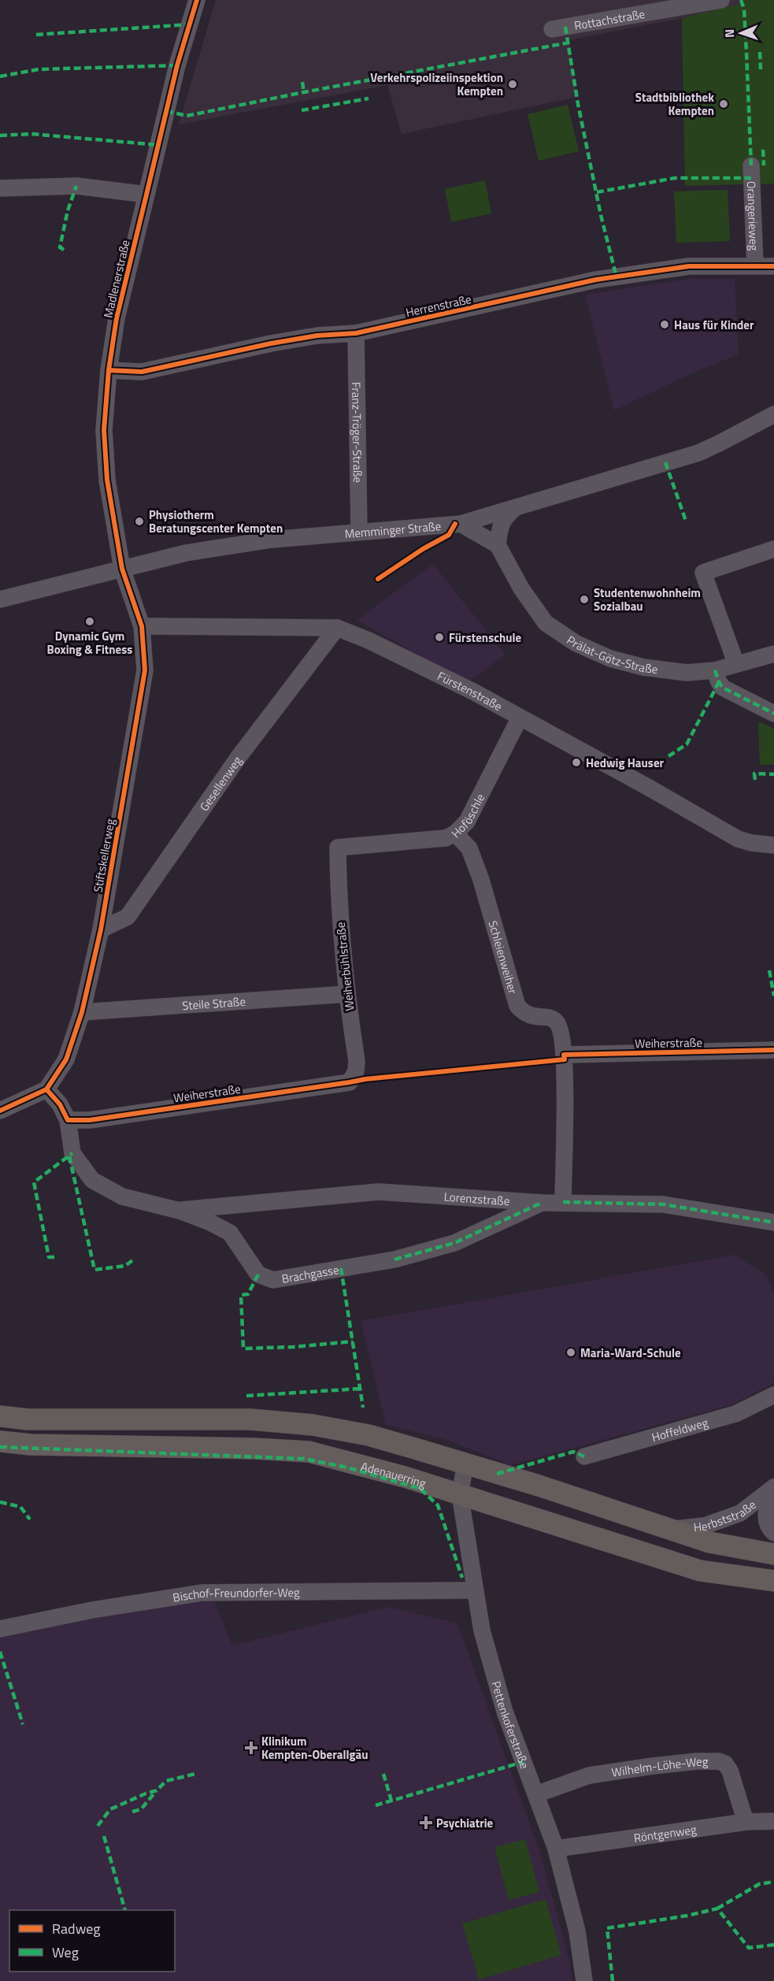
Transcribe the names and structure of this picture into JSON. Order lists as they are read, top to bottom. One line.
{"streets":{"main road":["Adenauerring"],"street":["Rottachstraße","Orangerieweg","Madlenerstraße","Herrenstraße","Franz-Tröger-Straße","Memminger Straße","Prälat-Götz-Straße","Fürstenstraße","Gesellenweg","Hoföschle","Stiftskellerweg","Schleienweiher","Weiherbühlstraße","Steile Straße","Weiherstraße","Lorenzstraße","Brachgasse","Hoffeldweg","Herbststraße","Bischof-Freundorfer-Weg","Pettenkoferstraße","Wilhelm-Löhe-Weg","Röntgenweg"]},"crossings":[["Orangerieweg","Herrenstraße"],["Madlenerstraße","Herrenstraße"],["Madlenerstraße","Memminger Straße"],["Madlenerstraße","Stiftskellerweg"],["Herrenstraße","Franz-Tröger-Straße"],["Franz-Tröger-Straße","Memminger Straße"],["Memminger Straße","Stiftskellerweg"],["Fürstenstraße","Gesellenweg"],["Fürstenstraße","Hoföschle"],["Fürstenstraße","Stiftskellerweg"],["Gesellenweg","Stiftskellerweg"],["Hoföschle","Schleienweiher"],["Hoföschle","Weiherbühlstraße"],["Stiftskellerweg","Steile Straße"],["Stiftskellerweg","Brachgasse"],["Schleienweiher","Weiherstraße"],["Schleienweiher","Lorenzstraße"],["Weiherbühlstraße","Steile Straße"],["Weiherbühlstraße","Weiherstraße"],["Weiherstraße","Brachgasse"],["Lorenzstraße","Brachgasse"],["Adenauerring","Pettenkoferstraße"],["Bischof-Freundorfer-Weg","Pettenkoferstraße"],["Pettenkoferstraße","Wilhelm-Löhe-Weg"],["Pettenkoferstraße","Röntgenweg"],["Wilhelm-Löhe-Weg","Röntgenweg"]],"places":{"other":["Verkehrspolizeiinspektion Kempten","Stadtbibliothek Kempten","Haus für Kinder","Physiotherm Beratungscenter Kempten","Studentenwohnheim Sozialbau","Dynamic Gym Boxing & Fitness","Fürstenschule","Hedwig Hauser","Maria-Ward-Schule"],"health":["Klinikum Kempten-Oberallgäu","Psychiatrie"]},"legend":["Radweg","Weg"],"north":"left"}
